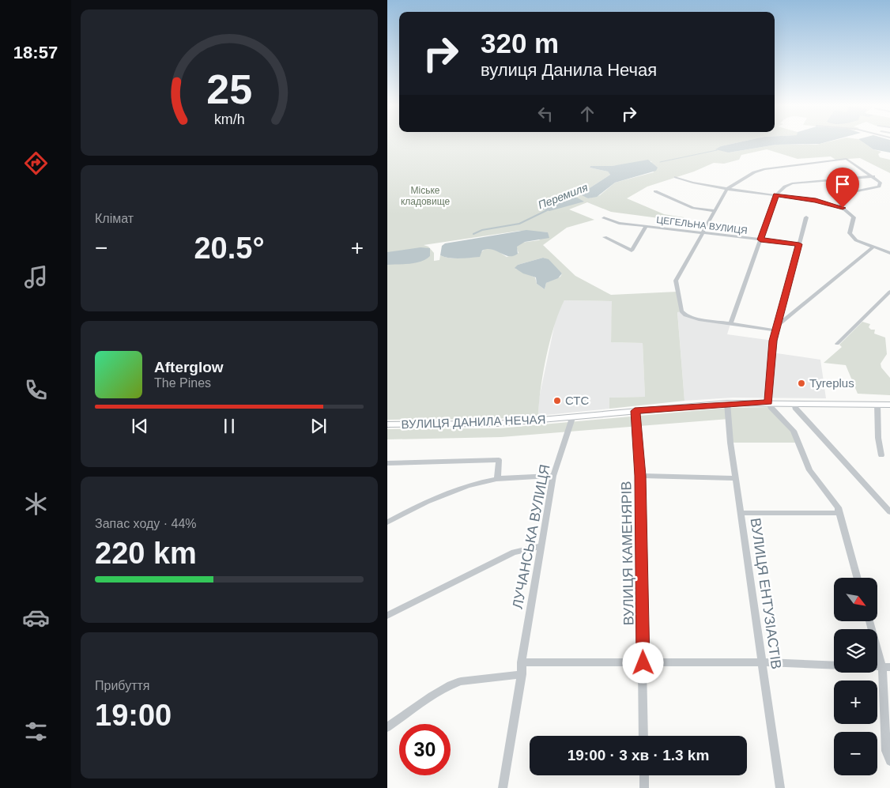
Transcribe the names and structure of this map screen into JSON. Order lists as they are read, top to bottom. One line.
{"streets":{"main road":["ВУЛИЦЯ ДАНИЛА НЕЧАЯ"],"street":["ЦЕГЕЛЬНА ВУЛИЦЯ","ЛУЧАНСЬКА ВУЛИЦЯ","ВУЛИЦЯ КАМЕНЯРІВ","ВУЛИЦЯ ЕНТУЗІАСТІВ"]},"crossings":[["ВУЛИЦЯ ДАНИЛА НЕЧАЯ","ЛУЧАНСЬКА ВУЛИЦЯ"],["ВУЛИЦЯ ДАНИЛА НЕЧАЯ","ВУЛИЦЯ КАМЕНЯРІВ"],["ВУЛИЦЯ ДАНИЛА НЕЧАЯ","ВУЛИЦЯ ЕНТУЗІАСТІВ"]],"water":["Перемиля"],"parks":["Міське кладовище"],"places":["Tyreplus","СТС"],"north":"bottom right","page":{"tabs":"18:57","turn":["320 m","вулиця Данила Нечая"],"tile":["Клімат",["Запас ходу · 44%","220 km"],["Прибуття","19:00"]],"heat":["−","20.5°","+"],"song":["Afterglow","The Pines"],"map_buttons":["+","−"],"limit":"30","trip":"19:00 · 3 хв · 1.3 km","gauge":["25","km/h"]}}
